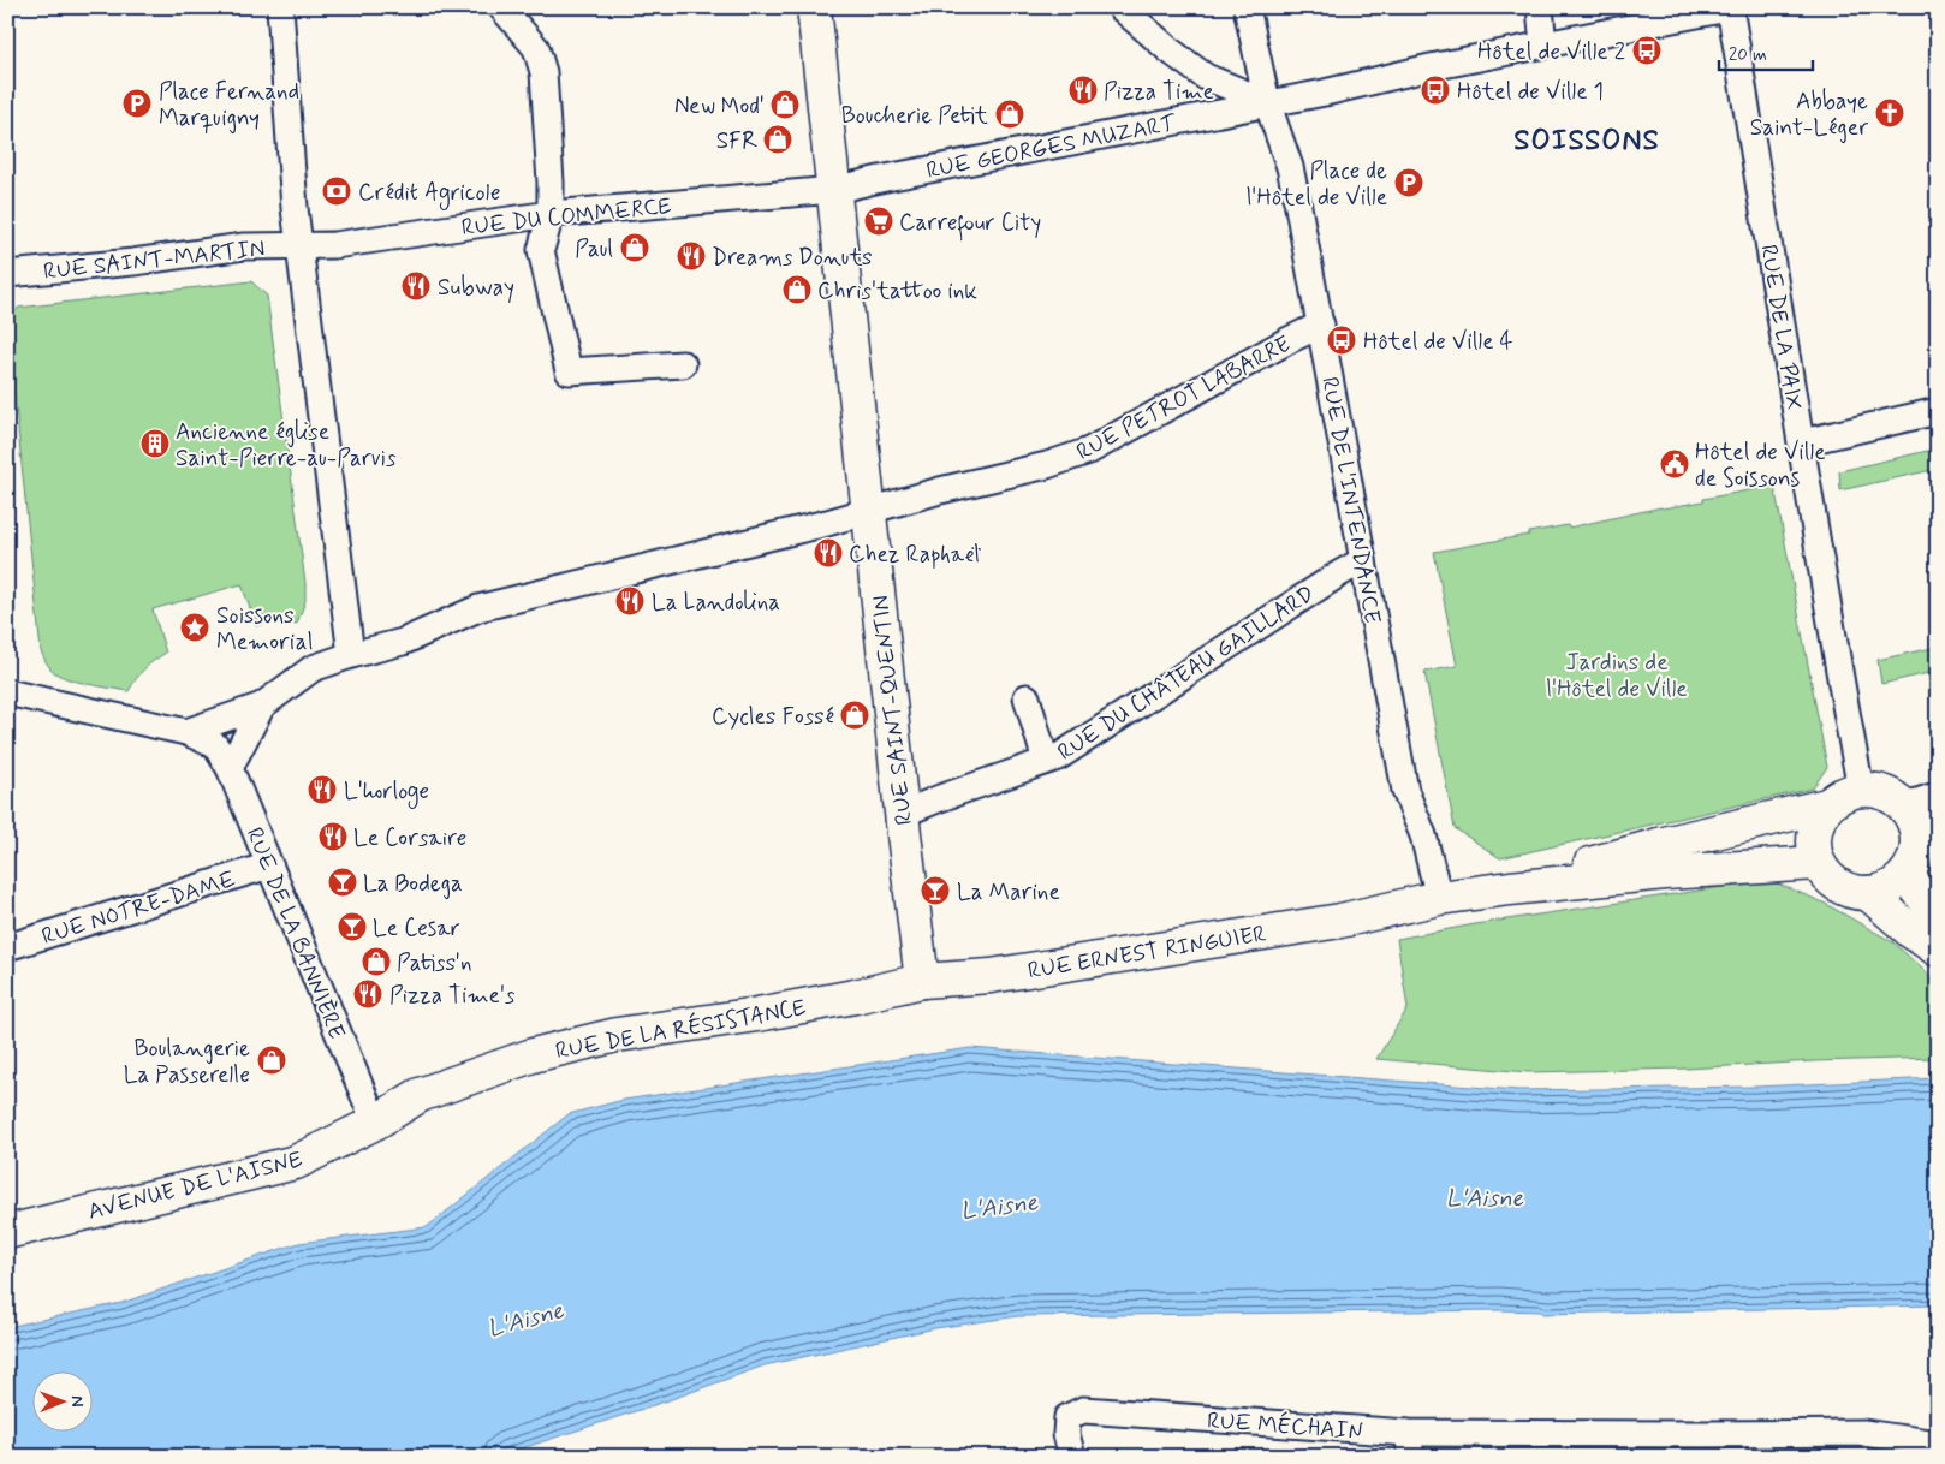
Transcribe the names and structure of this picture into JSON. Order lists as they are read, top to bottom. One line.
{"streets":{"main road":["RUE SAINT-QUENTIN","RUE ERNEST RINGUIER","RUE DE LA RÉSISTANCE","AVENUE DE L'AISNE"],"street":["RUE GEORGES MUZART","RUE DU COMMERCE","RUE SAINT-MARTIN","RUE DE LA PAIX","RUE PETROT LABARRE","RUE DE L'INTENDANCE","RUE DU CHÂTEAU GAILLARD","RUE NOTRE-DAME","RUE DE LA BANNIÈRE","RUE MÉCHAIN"]},"crossings":[["RUE GEORGES MUZART","RUE DU COMMERCE"],["RUE GEORGES MUZART","RUE DE L'INTENDANCE"],["RUE GEORGES MUZART","RUE SAINT-QUENTIN"],["RUE DU COMMERCE","RUE SAINT-MARTIN"],["RUE DU COMMERCE","RUE SAINT-QUENTIN"],["RUE PETROT LABARRE","RUE DE L'INTENDANCE"],["RUE PETROT LABARRE","RUE SAINT-QUENTIN"],["RUE DE L'INTENDANCE","RUE DU CHÂTEAU GAILLARD"],["RUE DE L'INTENDANCE","RUE ERNEST RINGUIER"],["RUE DU CHÂTEAU GAILLARD","RUE SAINT-QUENTIN"],["RUE SAINT-QUENTIN","RUE ERNEST RINGUIER"],["RUE NOTRE-DAME","RUE DE LA BANNIÈRE"],["RUE DE LA BANNIÈRE","RUE DE LA RÉSISTANCE"],["RUE DE LA BANNIÈRE","AVENUE DE L'AISNE"],["RUE ERNEST RINGUIER","RUE DE LA RÉSISTANCE"],["RUE DE LA RÉSISTANCE","AVENUE DE L'AISNE"]],"districts":["SOISSONS"],"water":["L'Aisne"],"parks":["Jardins de l'Hôtel de Ville"],"places":{"bus stop":["Hôtel de Ville 2","Hôtel de Ville 1","Hôtel de Ville 4"],"restaurant":["Pizza Time","Dreams Donuts","Subway","Chez Raphaël","La Landolina","L'horloge","Le Corsaire","Pizza Time's"],"parking":["Place Fernand Marquigny","Place de l'Hôtel de Ville"],"shop":["New Mod'","Boucherie Petit","SFR","Paul","Chris'tattoo ink","Cycles Fossé","Patiss'n","Boulangerie La Passerelle"],"church":["Abbaye Saint-Léger"],"bank":["Crédit Agricole"],"supermarket":["Carrefour City"],"building":["Ancienne église Saint-Pierre-au-Parvis"],"public building":["Hôtel de Ville de Soissons"],"place":["Soissons Memorial"],"bar":["La Bodega","La Marine","Le Cesar"]},"scale_bar":"20 m","north":"right"}
